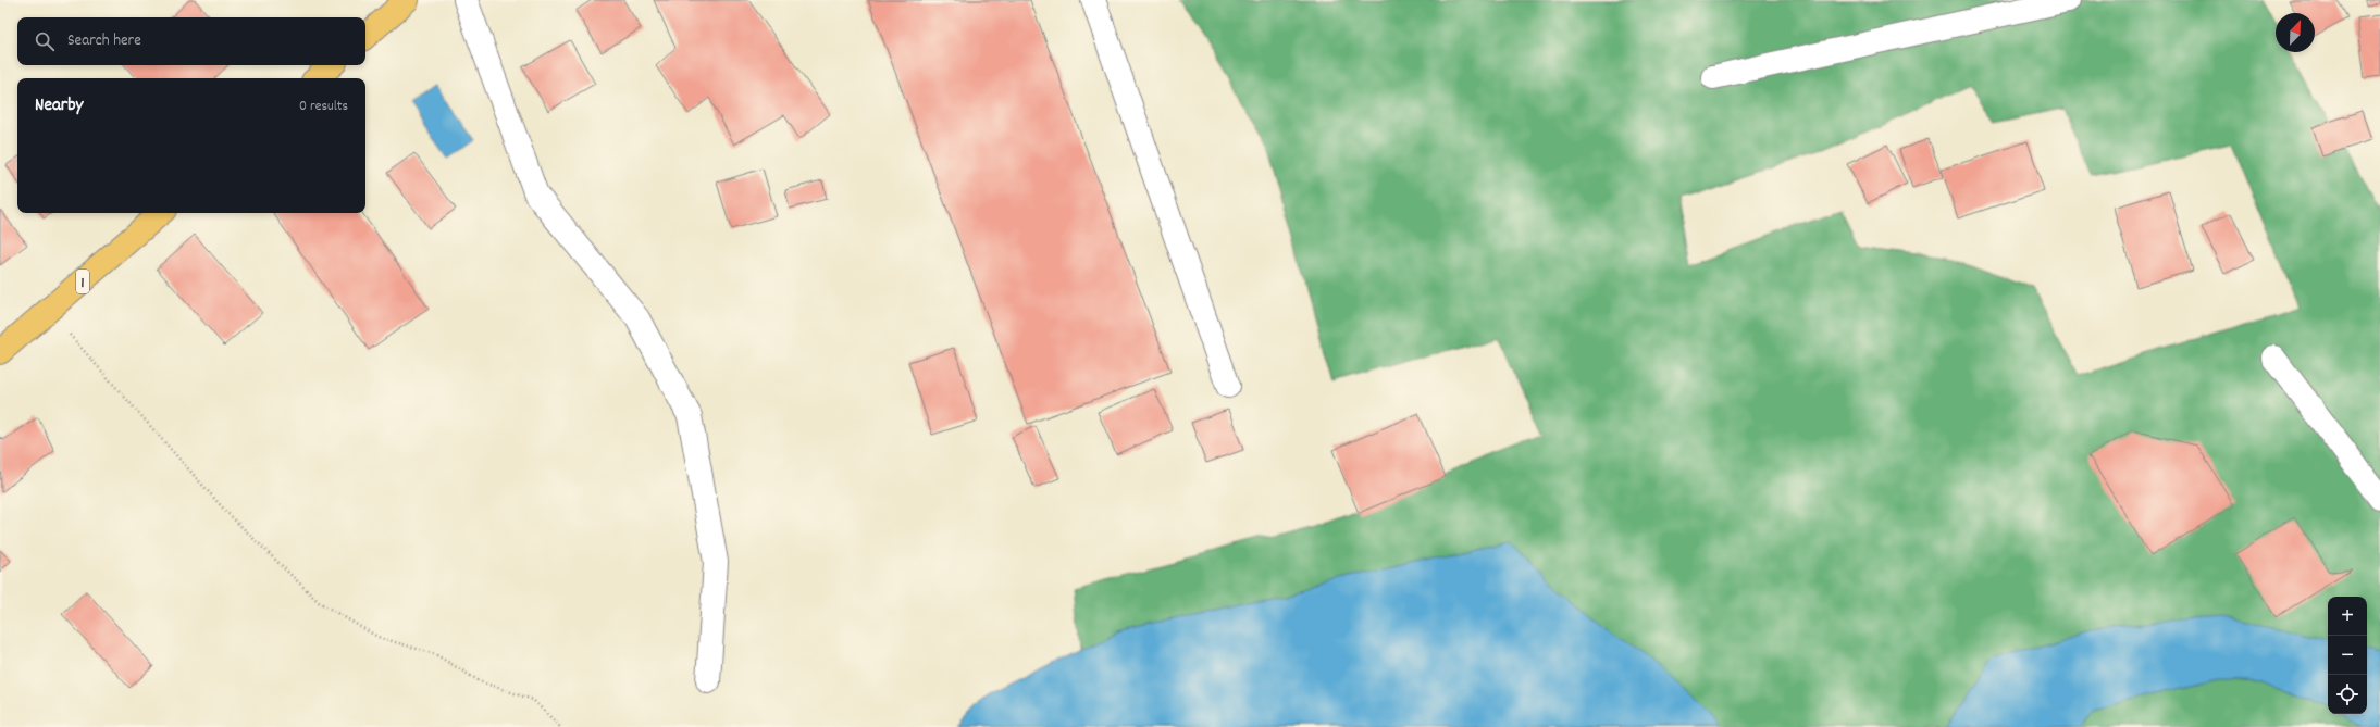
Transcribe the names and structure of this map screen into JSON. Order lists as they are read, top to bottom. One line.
{"streets":{"highway":["1"]},"north":"top right","page":{"search":"Search here","heading":["Nearby","0 results"],"map_buttons":["+","−"]}}
